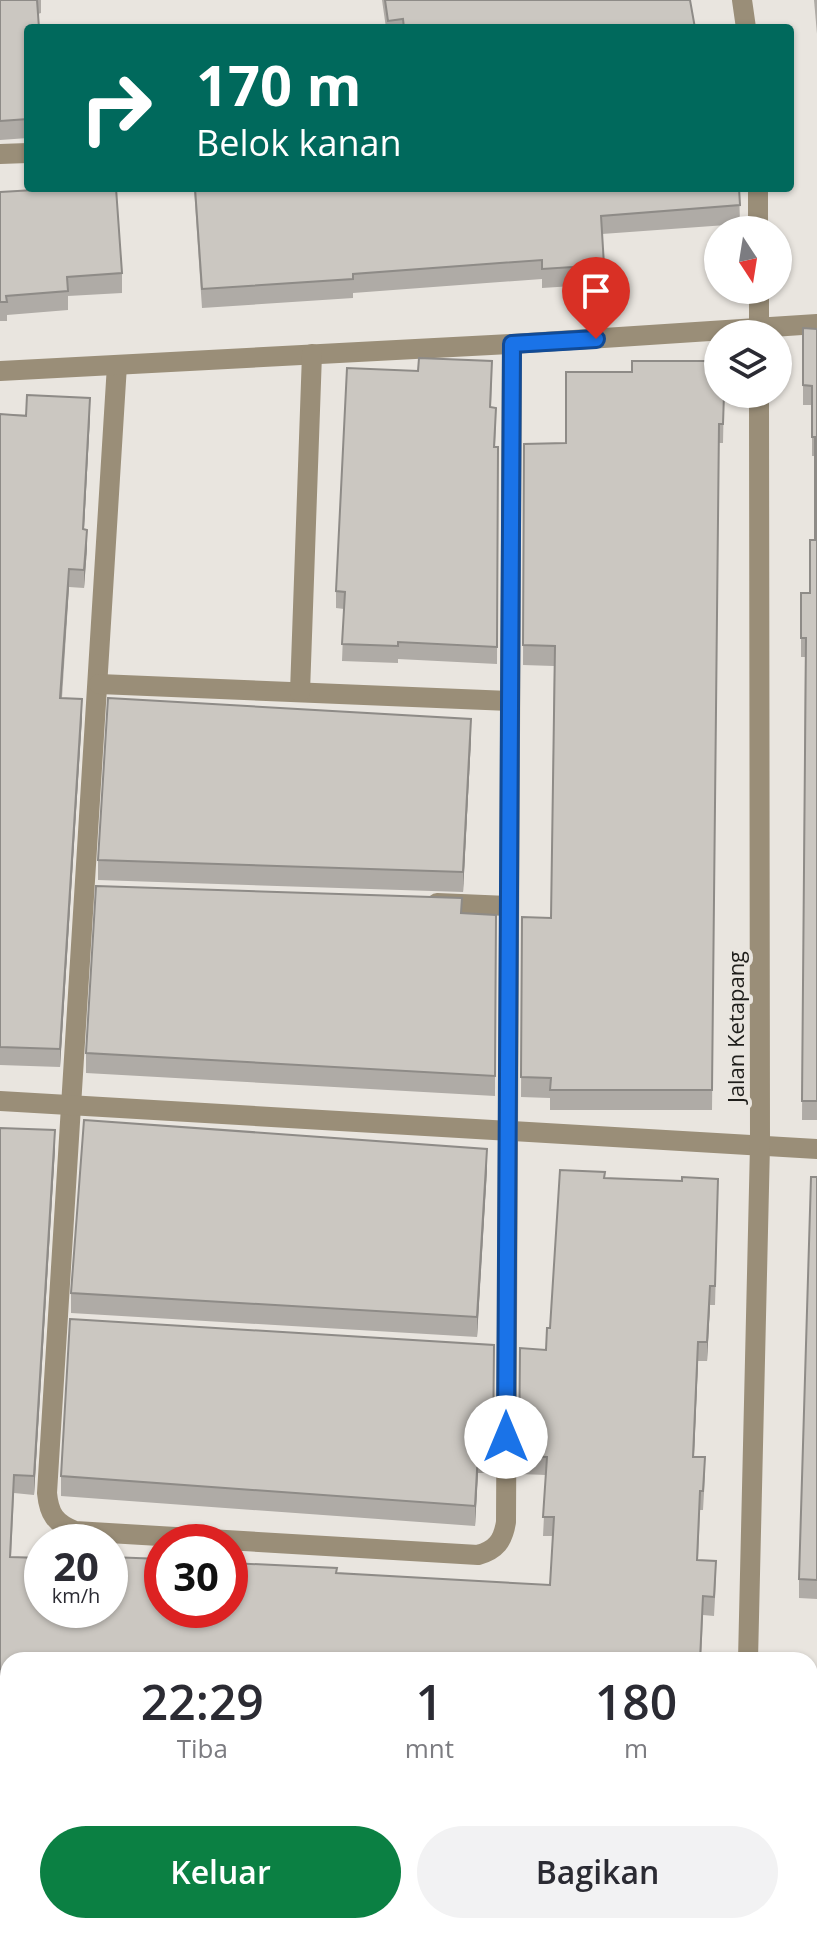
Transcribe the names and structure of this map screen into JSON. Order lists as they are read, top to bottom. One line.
{"streets":{"street":["Jalan Ketapang"]},"north":"bottom","page":{"turn":["170 m","Belok kanan"],"speed":"20 km/h","limit":"30","eta":["22:29","Tiba","1","mnt","180","m"],"buttons":["Keluar","Bagikan"]}}
